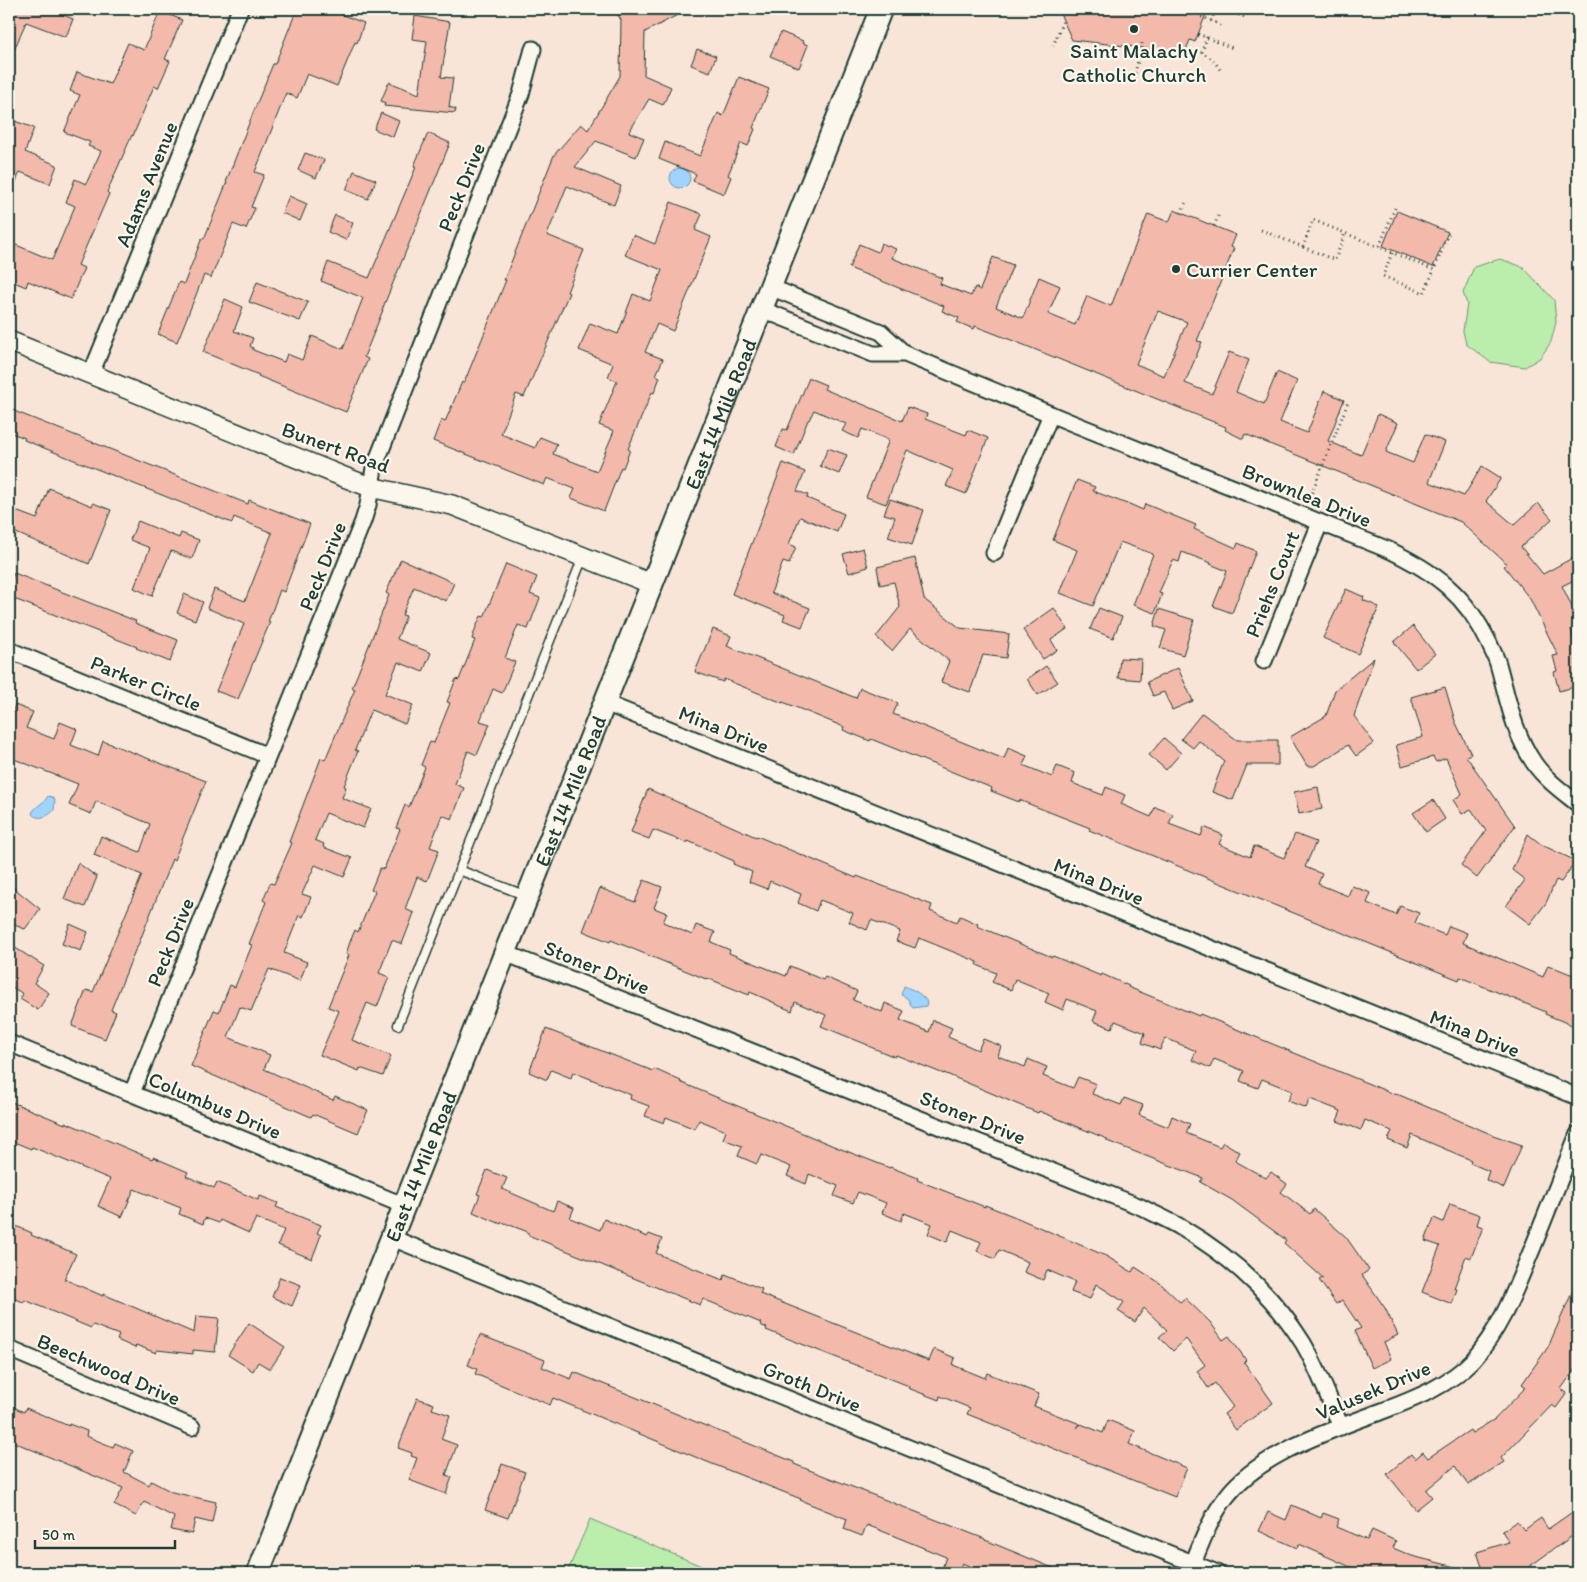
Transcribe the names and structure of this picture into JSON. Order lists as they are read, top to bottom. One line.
{"streets":{"main road":["East 14 Mile Road"],"street":["Adams Avenue","Peck Drive","Bunert Road","Brownlea Drive","Priehs Court","Parker Circle","Mina Drive","Stoner Drive","Columbus Drive","Beechwood Drive","Groth Drive","Valusek Drive"]},"crossings":[["Adams Avenue","Bunert Road"],["Peck Drive","Bunert Road"],["Peck Drive","Parker Circle"],["Peck Drive","Columbus Drive"],["East 14 Mile Road","Bunert Road"],["East 14 Mile Road","Brownlea Drive"],["East 14 Mile Road","Mina Drive"],["East 14 Mile Road","Stoner Drive"],["East 14 Mile Road","Columbus Drive"],["East 14 Mile Road","Groth Drive"],["Brownlea Drive","Priehs Court"],["Stoner Drive","Valusek Drive"],["Groth Drive","Valusek Drive"]],"places":["Saint Malachy Catholic Church","Currier Center"],"scale_bar":"50 m"}
